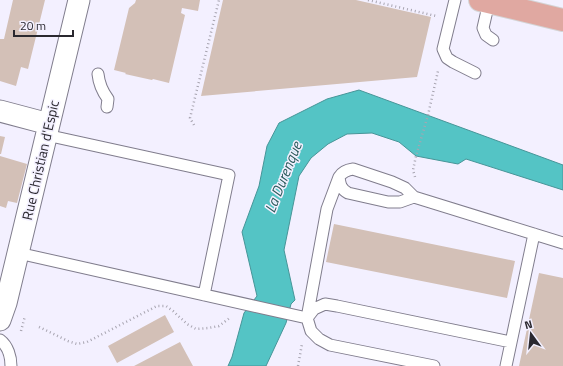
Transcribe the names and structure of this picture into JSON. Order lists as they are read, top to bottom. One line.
{"streets":{"street":["Rue Christian d'Espic"]},"water":["La Durenque"],"scale_bar":"20 m","north":"top"}
